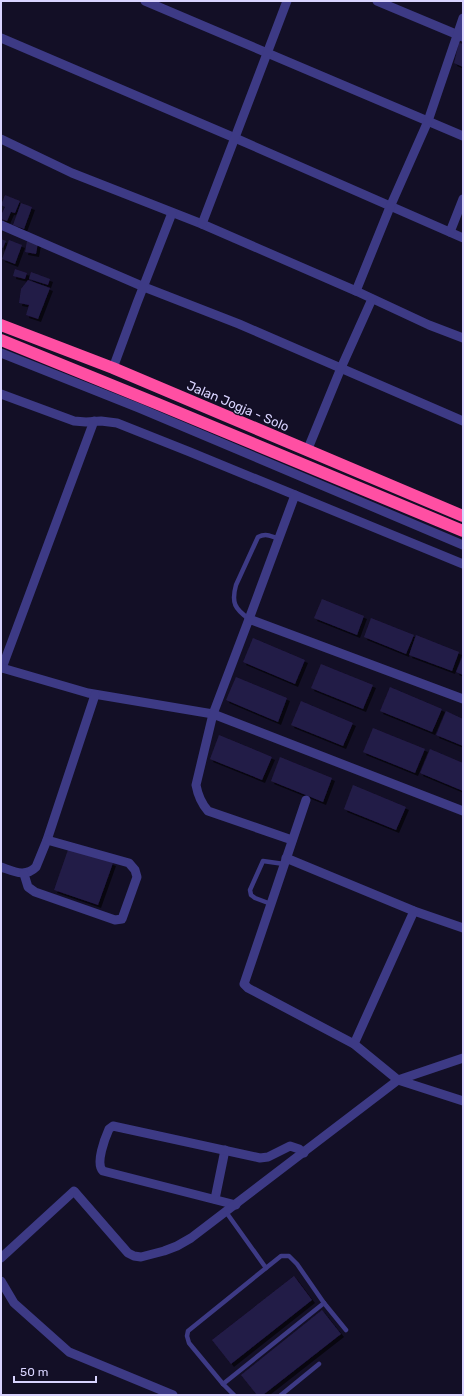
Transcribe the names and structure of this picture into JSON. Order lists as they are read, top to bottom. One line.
{"streets":{"highway":["Jalan Jogja - Solo"]},"scale_bar":"50 m"}
